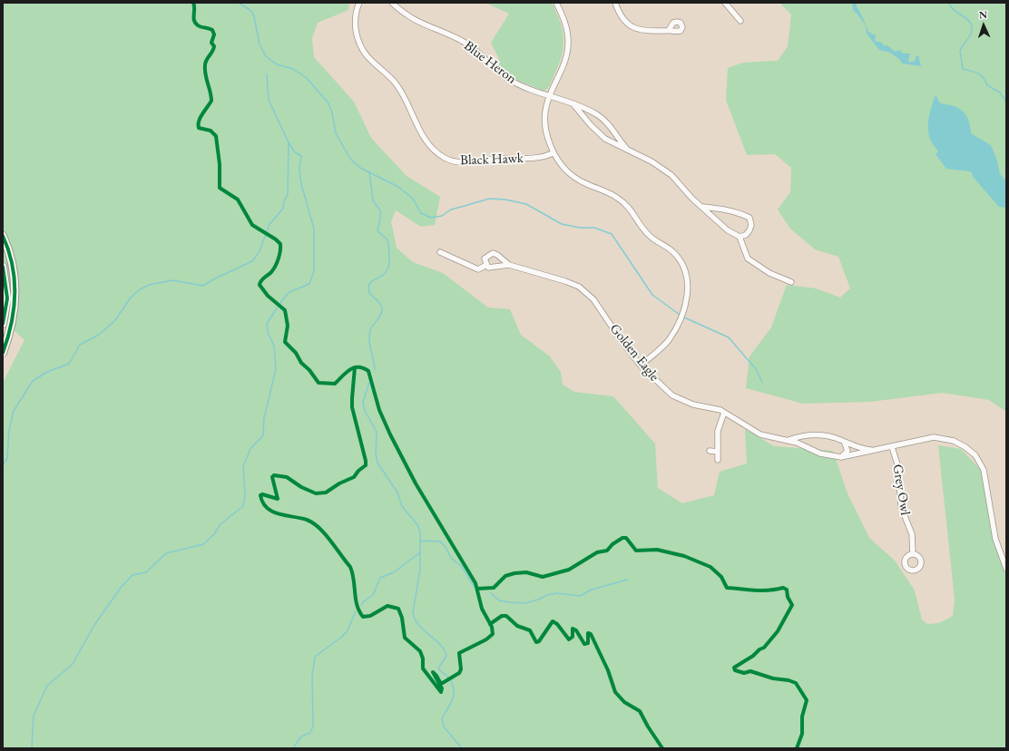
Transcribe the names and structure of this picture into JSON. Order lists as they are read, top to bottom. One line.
{"streets":{"street":["Blue Heron","Black Hawk","Golden Eagle","Grey Owl"]},"crossings":[["Golden Eagle","Grey Owl"]],"north":"top"}
